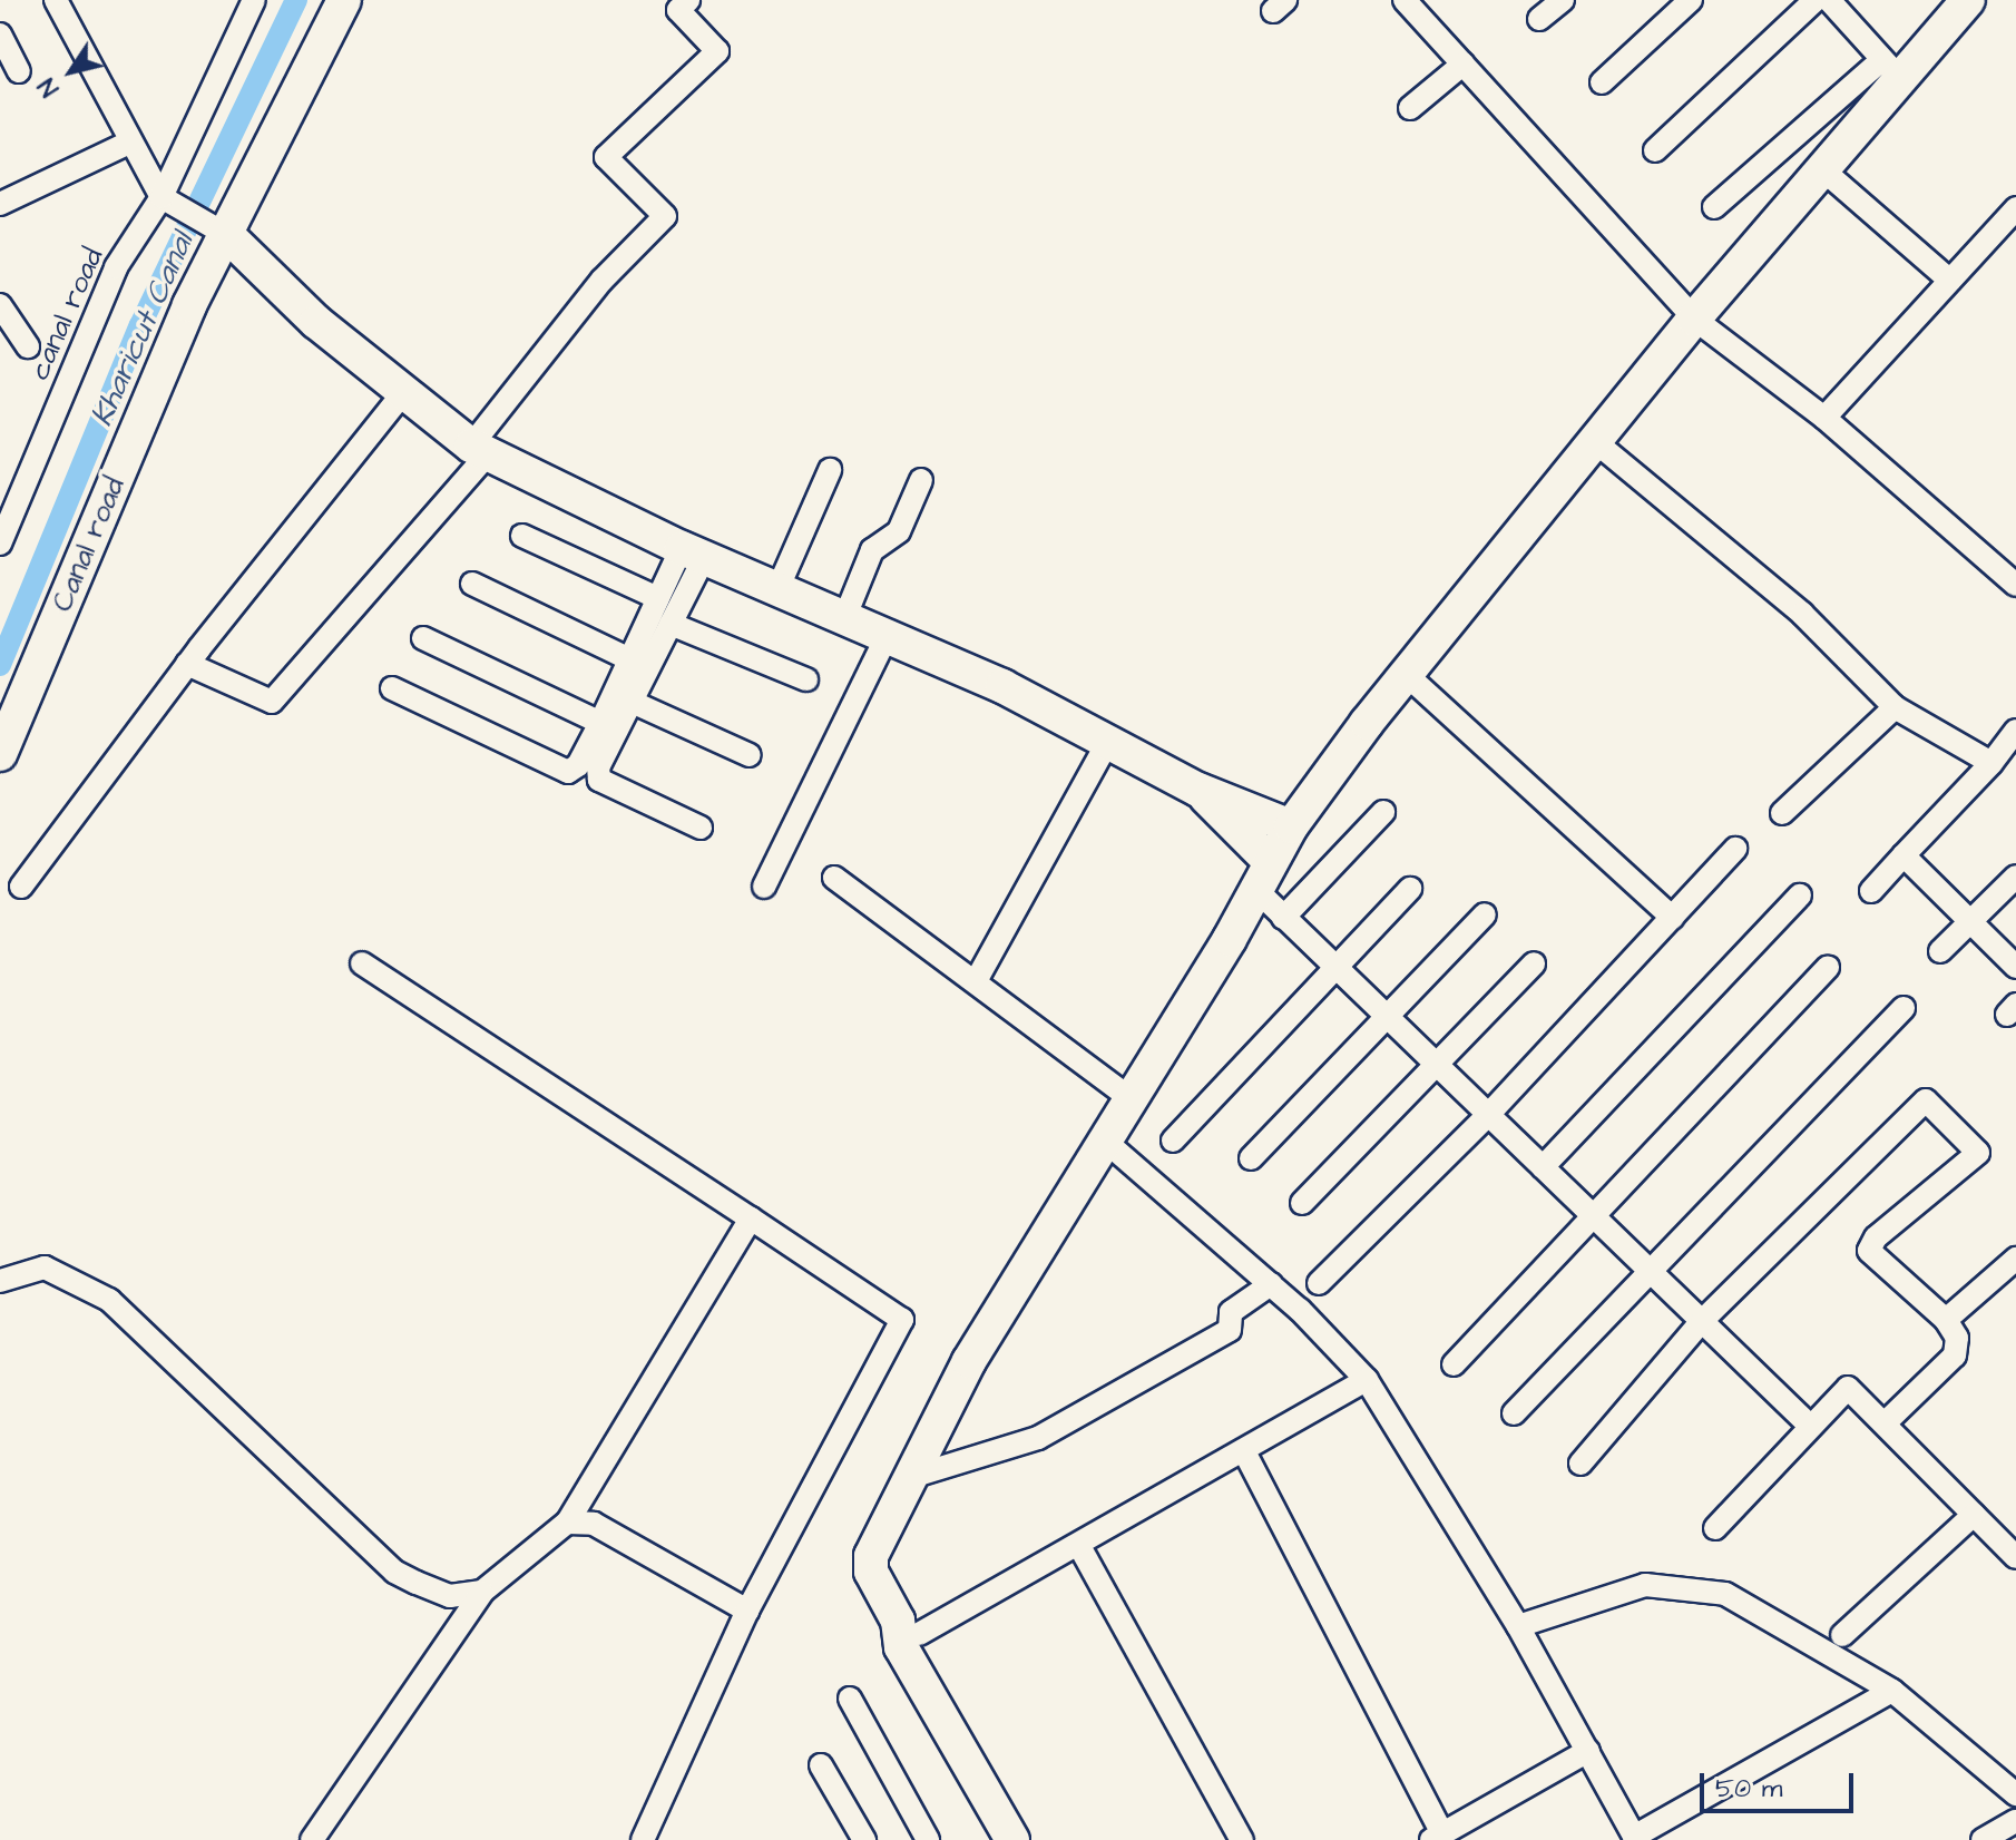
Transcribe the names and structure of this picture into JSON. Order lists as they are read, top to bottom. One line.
{"streets":{"street":["canal road","Canal road"]},"water":["Kharicut Canal"],"scale_bar":"50 m","north":"bottom left"}
